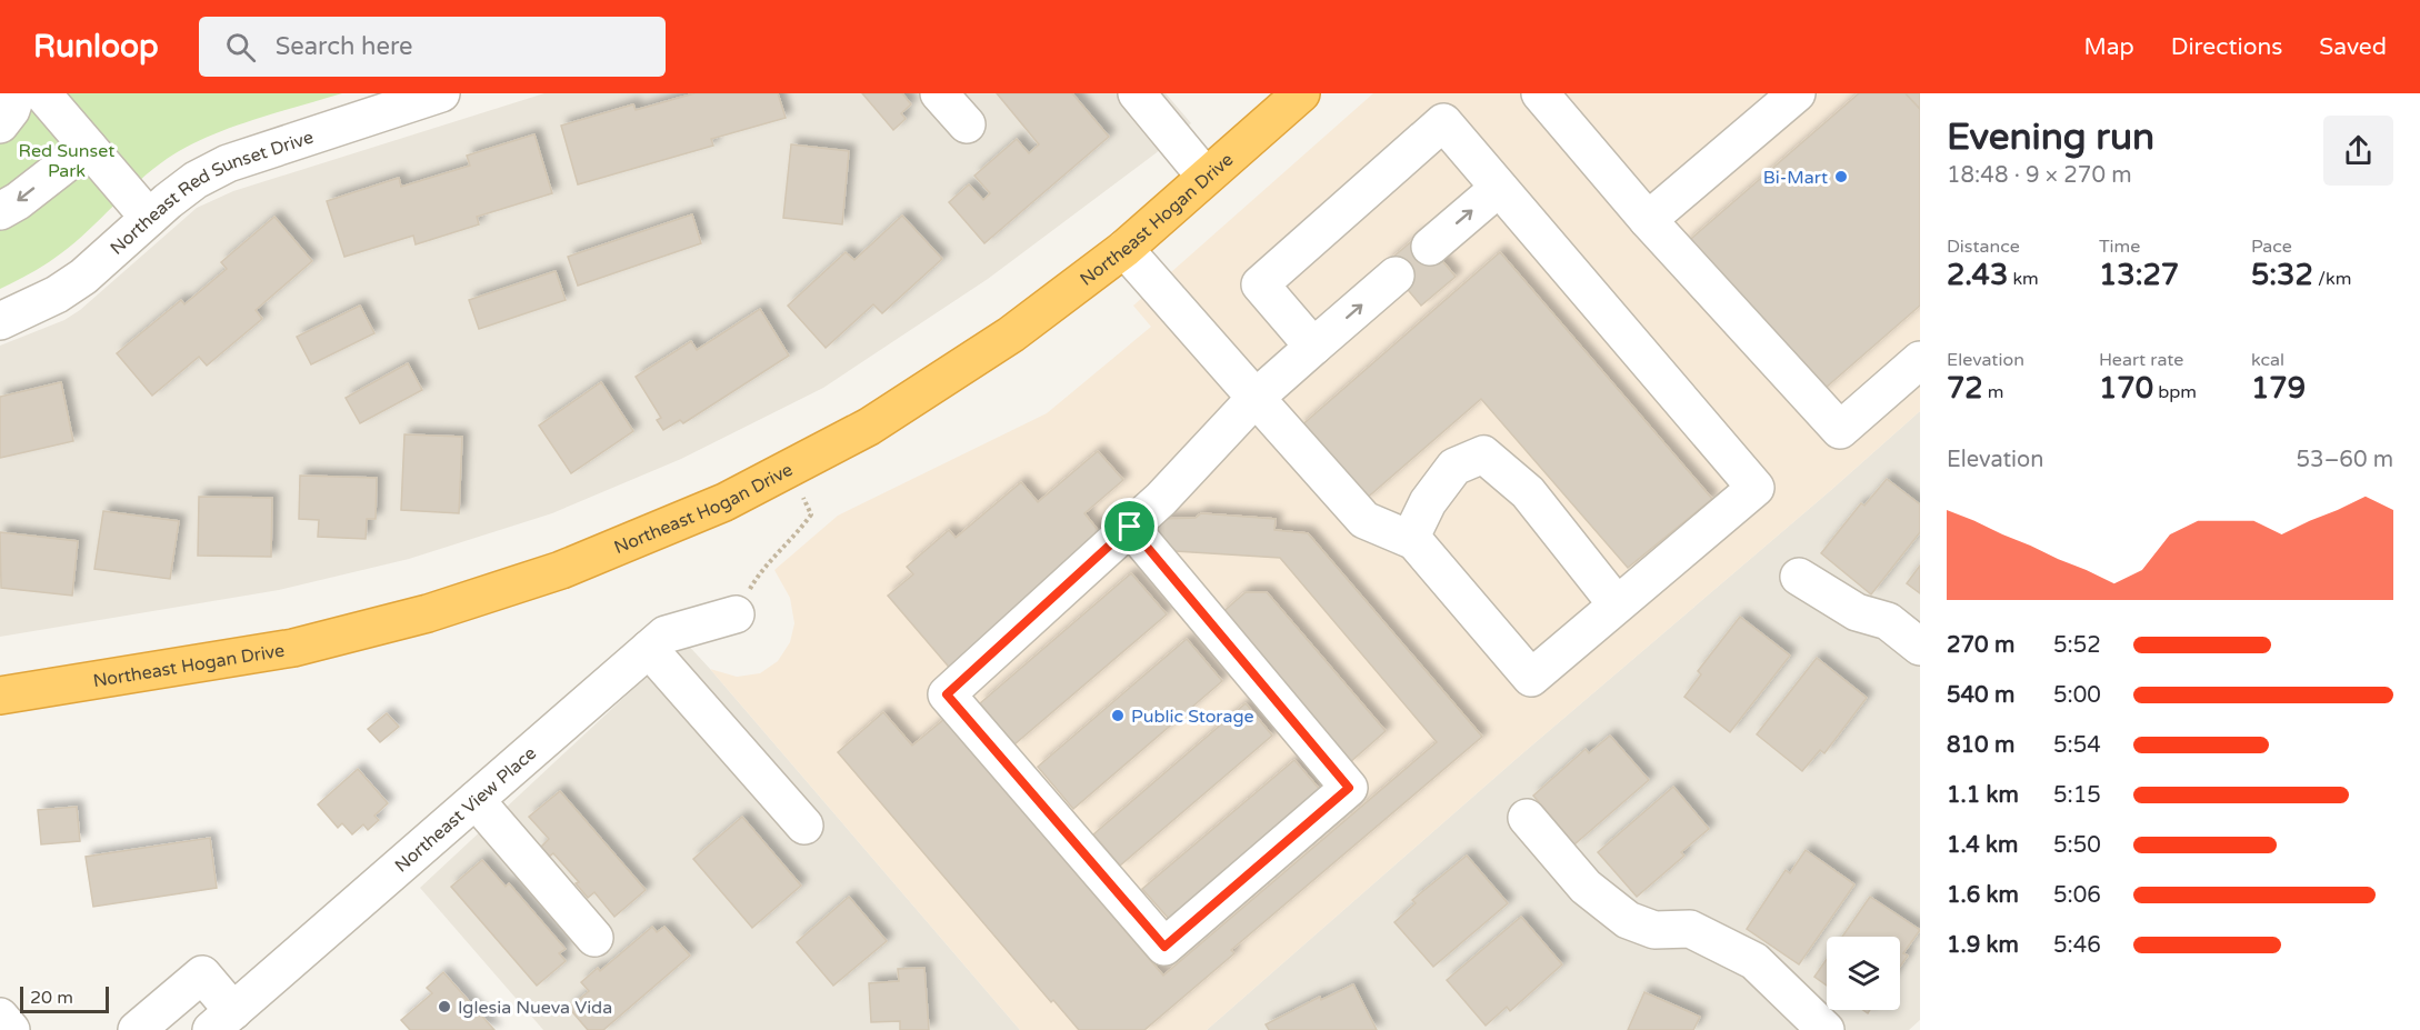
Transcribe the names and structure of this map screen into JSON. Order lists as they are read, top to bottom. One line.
{"streets":{"highway":["Northeast Hogan Drive"],"street":["Northeast Red Sunset Drive","Northeast View Place"]},"parks":["Red Sunset Park"],"places":["Bi-Mart","Public Storage","Iglesia Nueva Vida"],"scale_bar":"20 m","page":{"header":"Runloop","search":"Search here","nav":["Map","Directions","Saved"],"heading":["Evening run","18:48 · 9 × 270 m"],"stats":[["Distance","2.43 km"],["Time","13:27"],["Pace","5:32 /km"],["Elevation","72 m"],["Heart rate","170 bpm"],["kcal","179"]],"chart":["Elevation","53–60 m"],"list":[{"name":"270 m","note":"5:52"},{"name":"540 m","note":"5:00"},{"name":"810 m","note":"5:54"},{"name":"1.1 km","note":"5:15"},{"name":"1.4 km","note":"5:50"},{"name":"1.6 km","note":"5:06"},{"name":"1.9 km","note":"5:46"}],"scale":"20 m"}}
